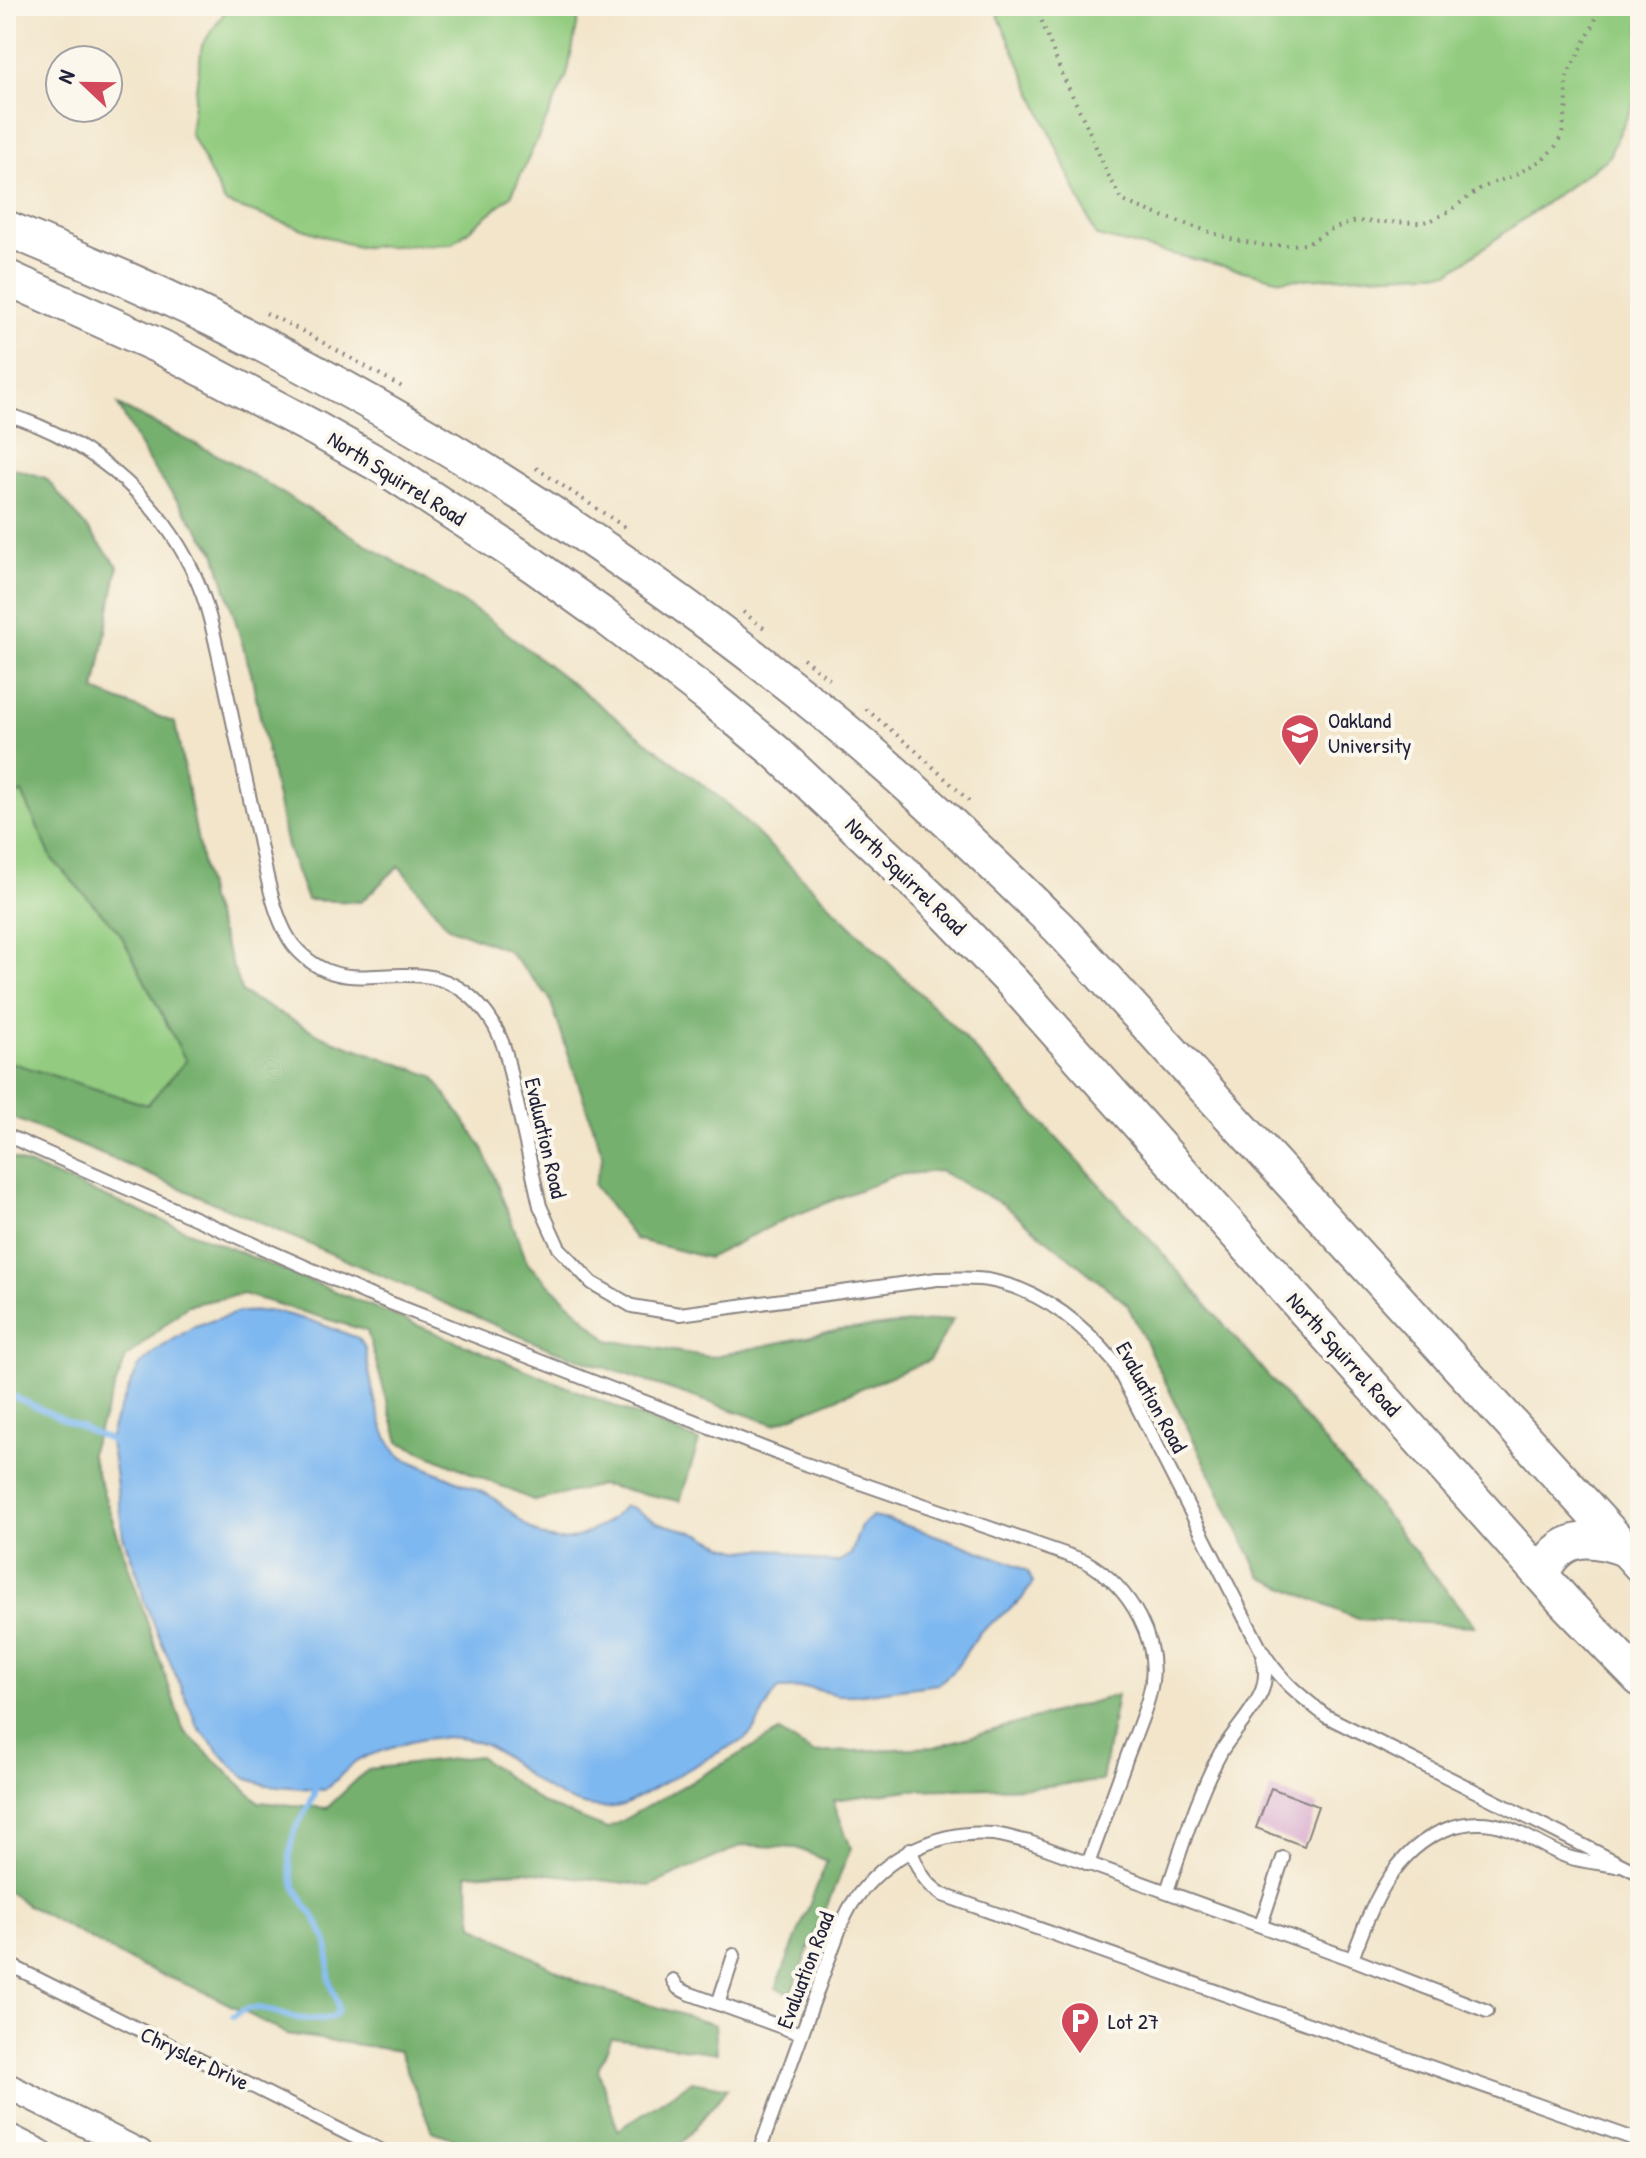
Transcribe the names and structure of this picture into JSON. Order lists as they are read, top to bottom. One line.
{"streets":{"main road":["North Squirrel Road"],"lane":["Evaluation Road","Chrysler Drive"]},"places":{"school or university":["Oakland University"],"parking":["Lot 27"]},"north":"left"}
